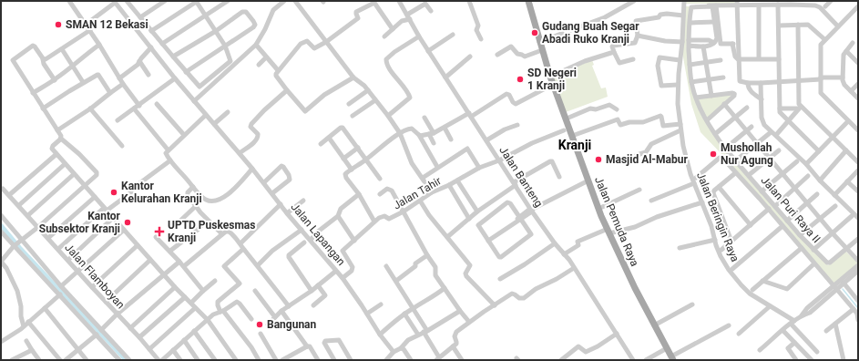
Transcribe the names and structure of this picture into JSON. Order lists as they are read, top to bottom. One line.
{"streets":{"main road":["Jalan Pemuda Raya"],"street":["Jalan Banteng","Jalan Tahir","Jalan Puri Raya II","Jalan Beringin Raya","Jalan Lapangan","Jalan Flamboyan"]},"crossings":[["Jalan Banteng","Jalan Tahir"]],"districts":["Kranji"],"places":{"other":["SMAN 12 Bekasi","Gudang Buah Segar Abadi Ruko Kranji","SD Negeri 1 Kranji","Mushollah Nur Agung","Masjid Al-Mabur","Kantor Kelurahan Kranji","Kantor Subsektor Kranji","Bangunan"],"health":["UPTD Puskesmas Kranji"]}}
